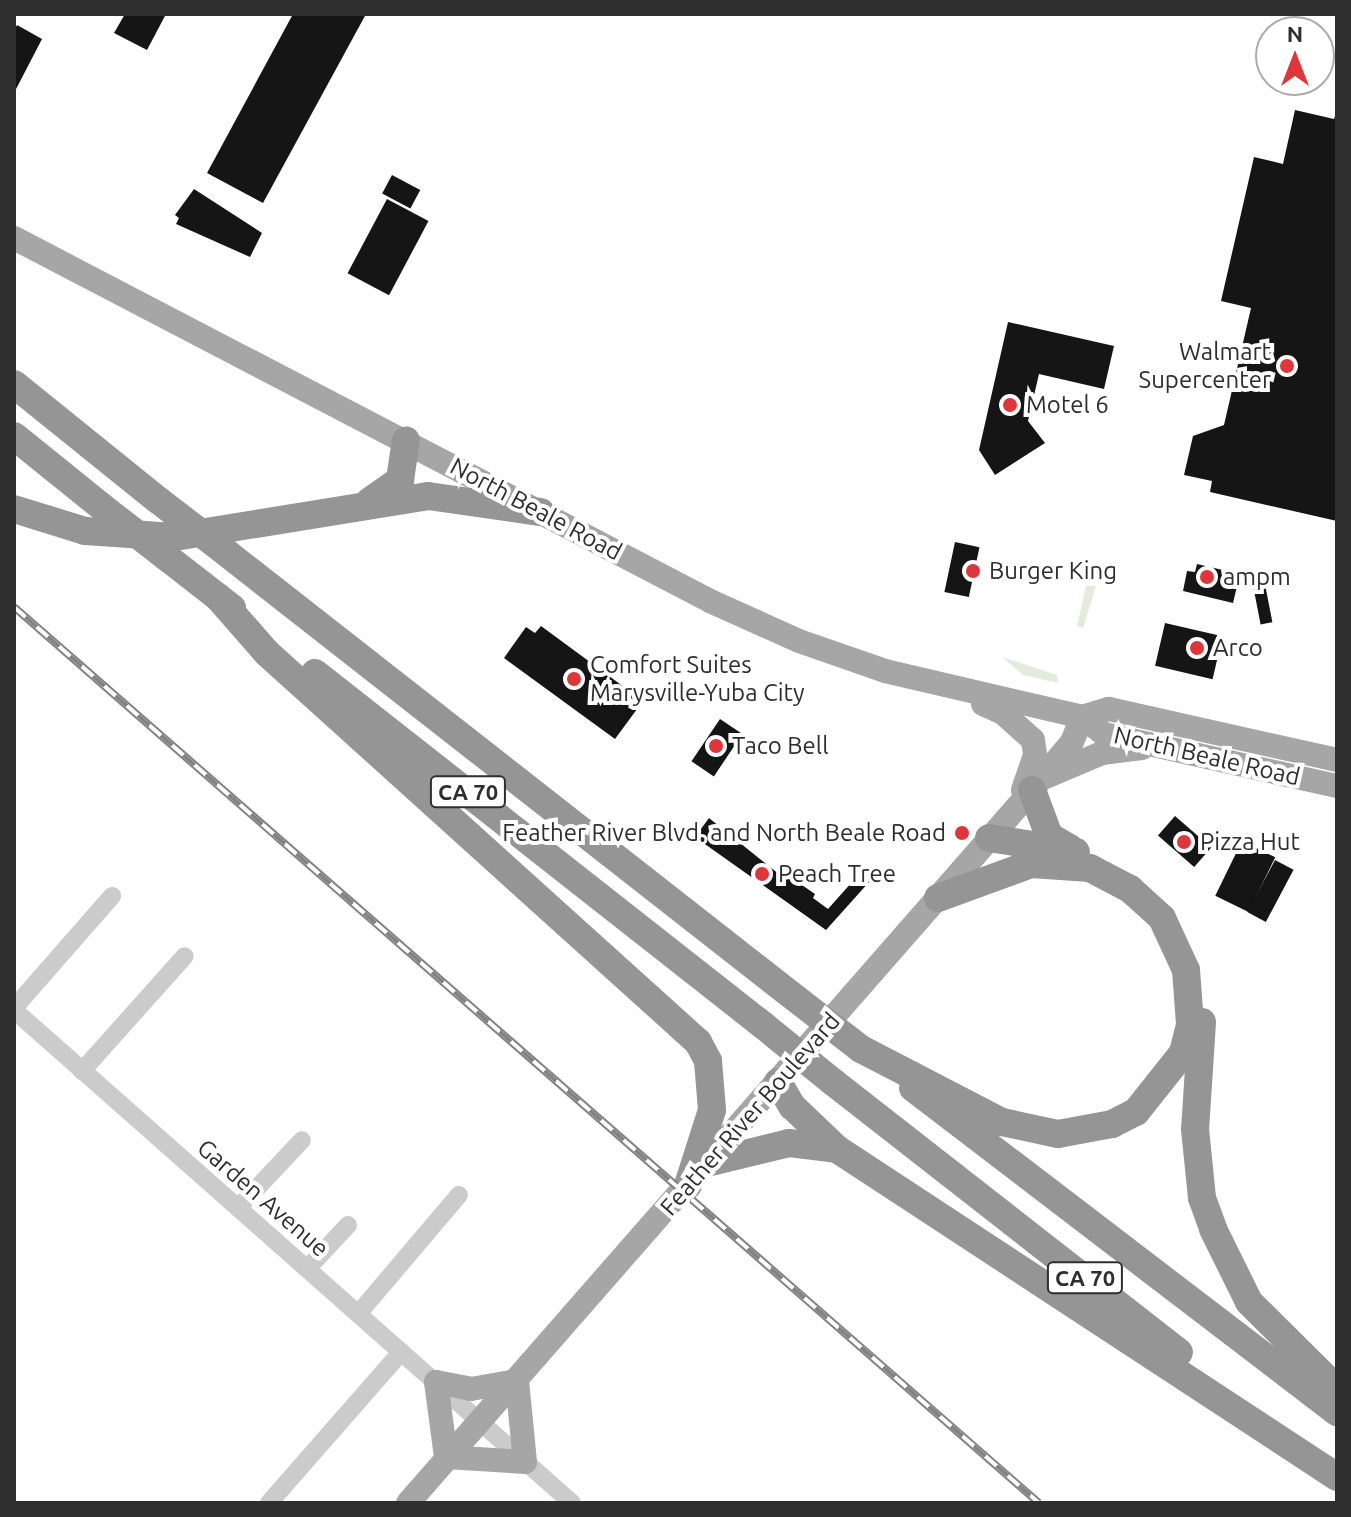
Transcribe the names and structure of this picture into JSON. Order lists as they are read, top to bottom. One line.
{"streets":{"highway":["CA 70"],"main road":["North Beale Road","Feather River Boulevard"],"street":["Garden Avenue"]},"crossings":[["North Beale Road","Feather River Boulevard"],["Feather River Boulevard","Garden Avenue"]],"places":["Walmart Supercenter","Motel 6","Burger King","ampm","Arco","Comfort Suites Marysville-Yuba City","Taco Bell","Feather River Blvd. and North Beale Road","Pizza Hut","Peach Tree"],"north":"top"}
